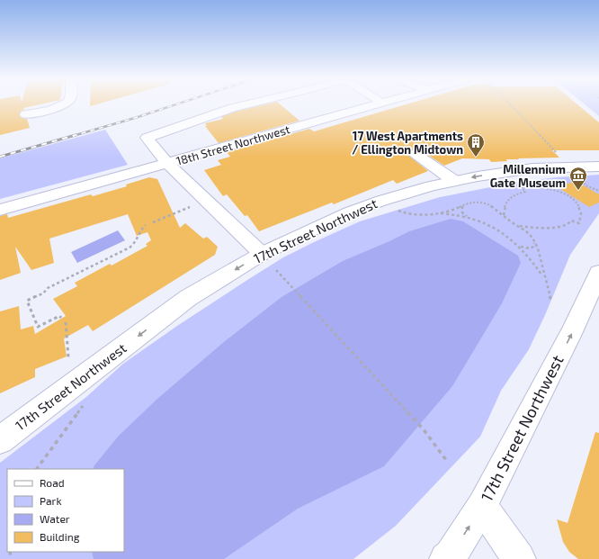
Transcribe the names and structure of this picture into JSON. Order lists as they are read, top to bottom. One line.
{"streets":{"street":["18th Street Northwest","17th Street Northwest"]},"places":{"building":["17 West Apartments / Ellington Midtown"],"museum":["Millennium Gate Museum"]},"legend":["Road","Park","Water","Building"]}
